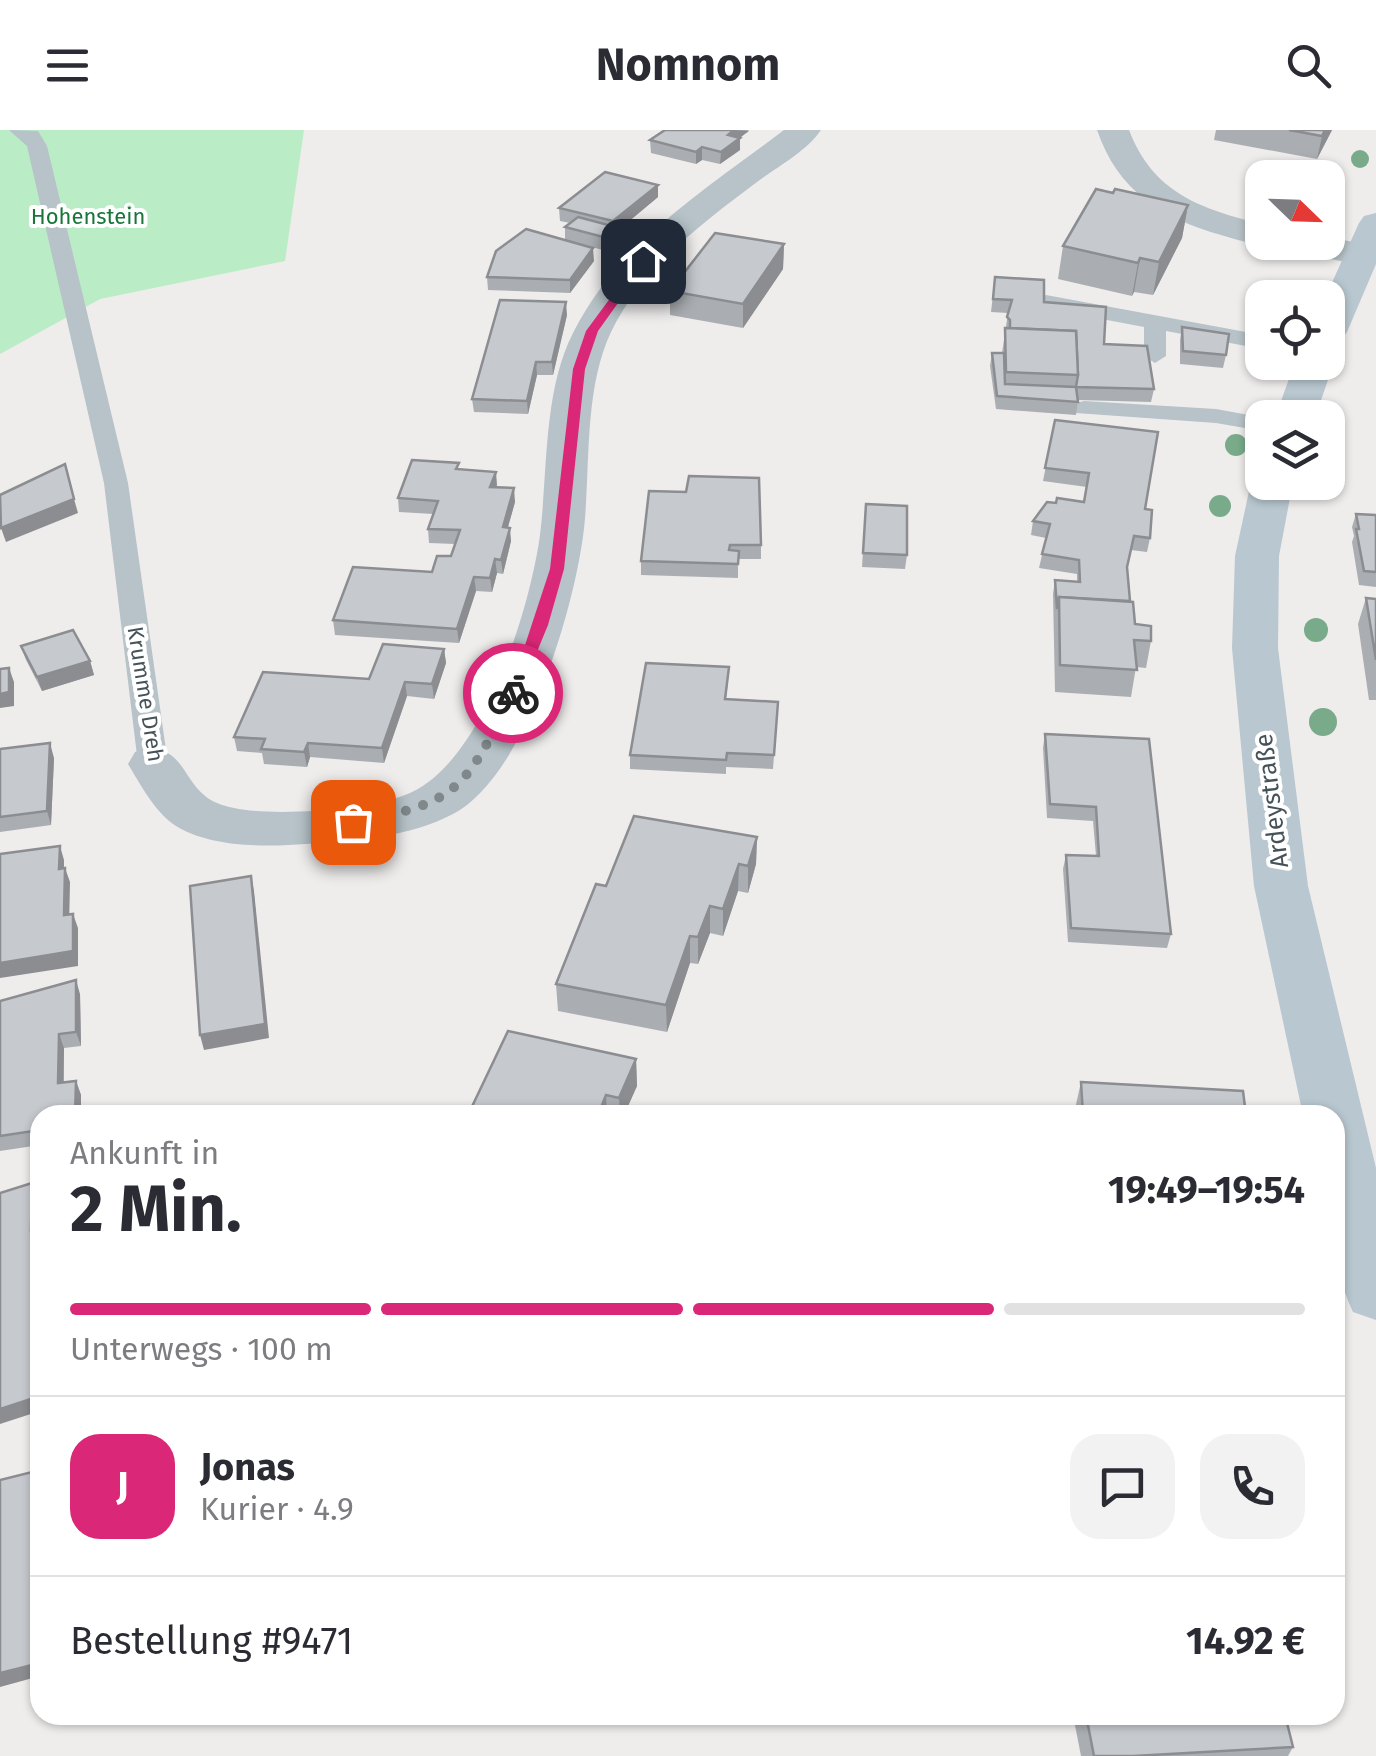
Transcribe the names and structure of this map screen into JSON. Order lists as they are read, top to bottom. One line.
{"streets":{"main road":["Ardeystraße"],"street":["Krumme Dreh"]},"parks":["Hohenstein"],"north":"bottom right","page":{"header":"Nomnom","heading":["2 Min.","Ankunft in","19:49–19:54"],"panel":["Jonas","Kurier · 4.9","Bestellung #9471","14.92 €"],"bar":"Unterwegs · 100 m","round":"J"}}
